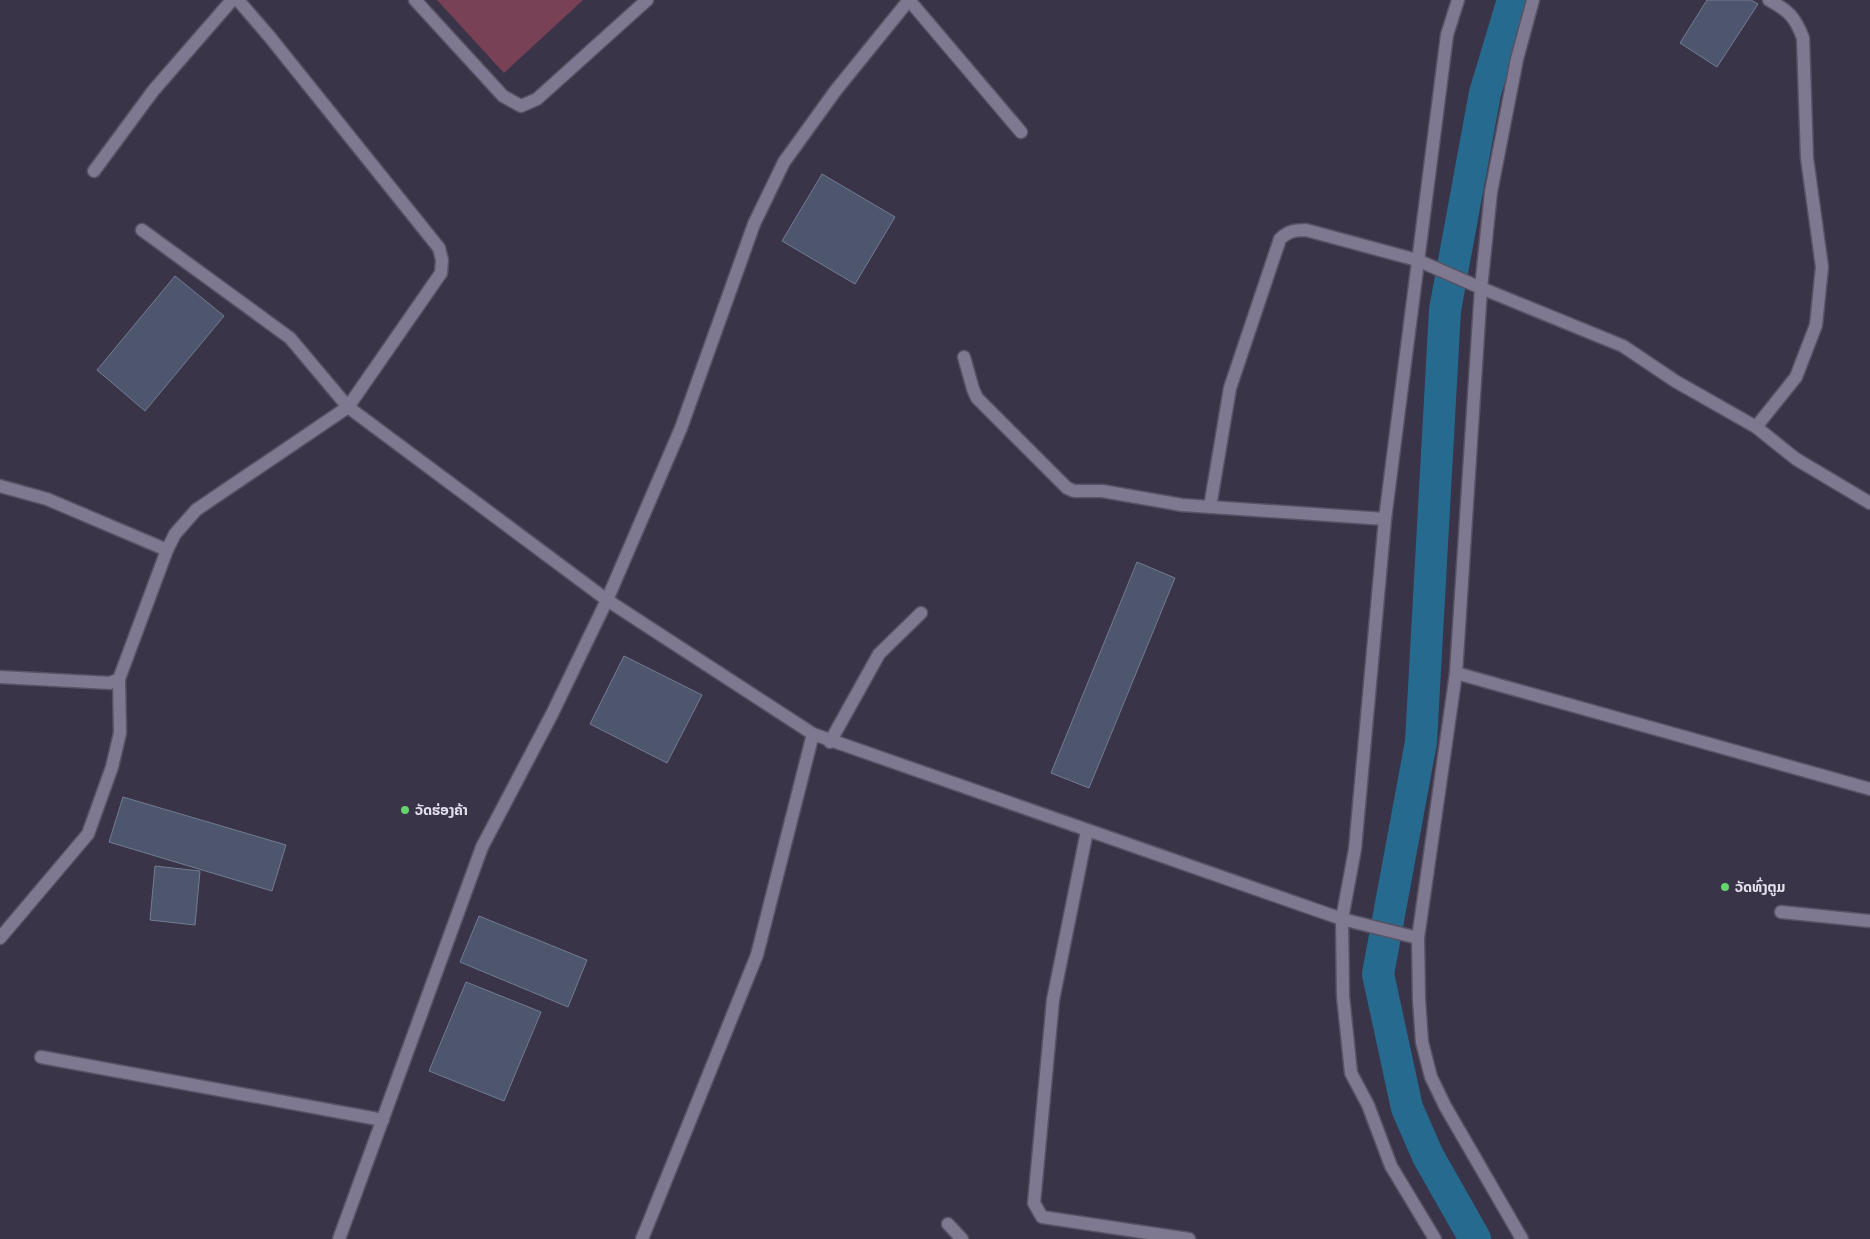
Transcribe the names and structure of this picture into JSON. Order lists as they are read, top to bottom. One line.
{"places":["ວັດຮ່ອງຄ້າ","ວັດທົ່ງຕູມ"]}
